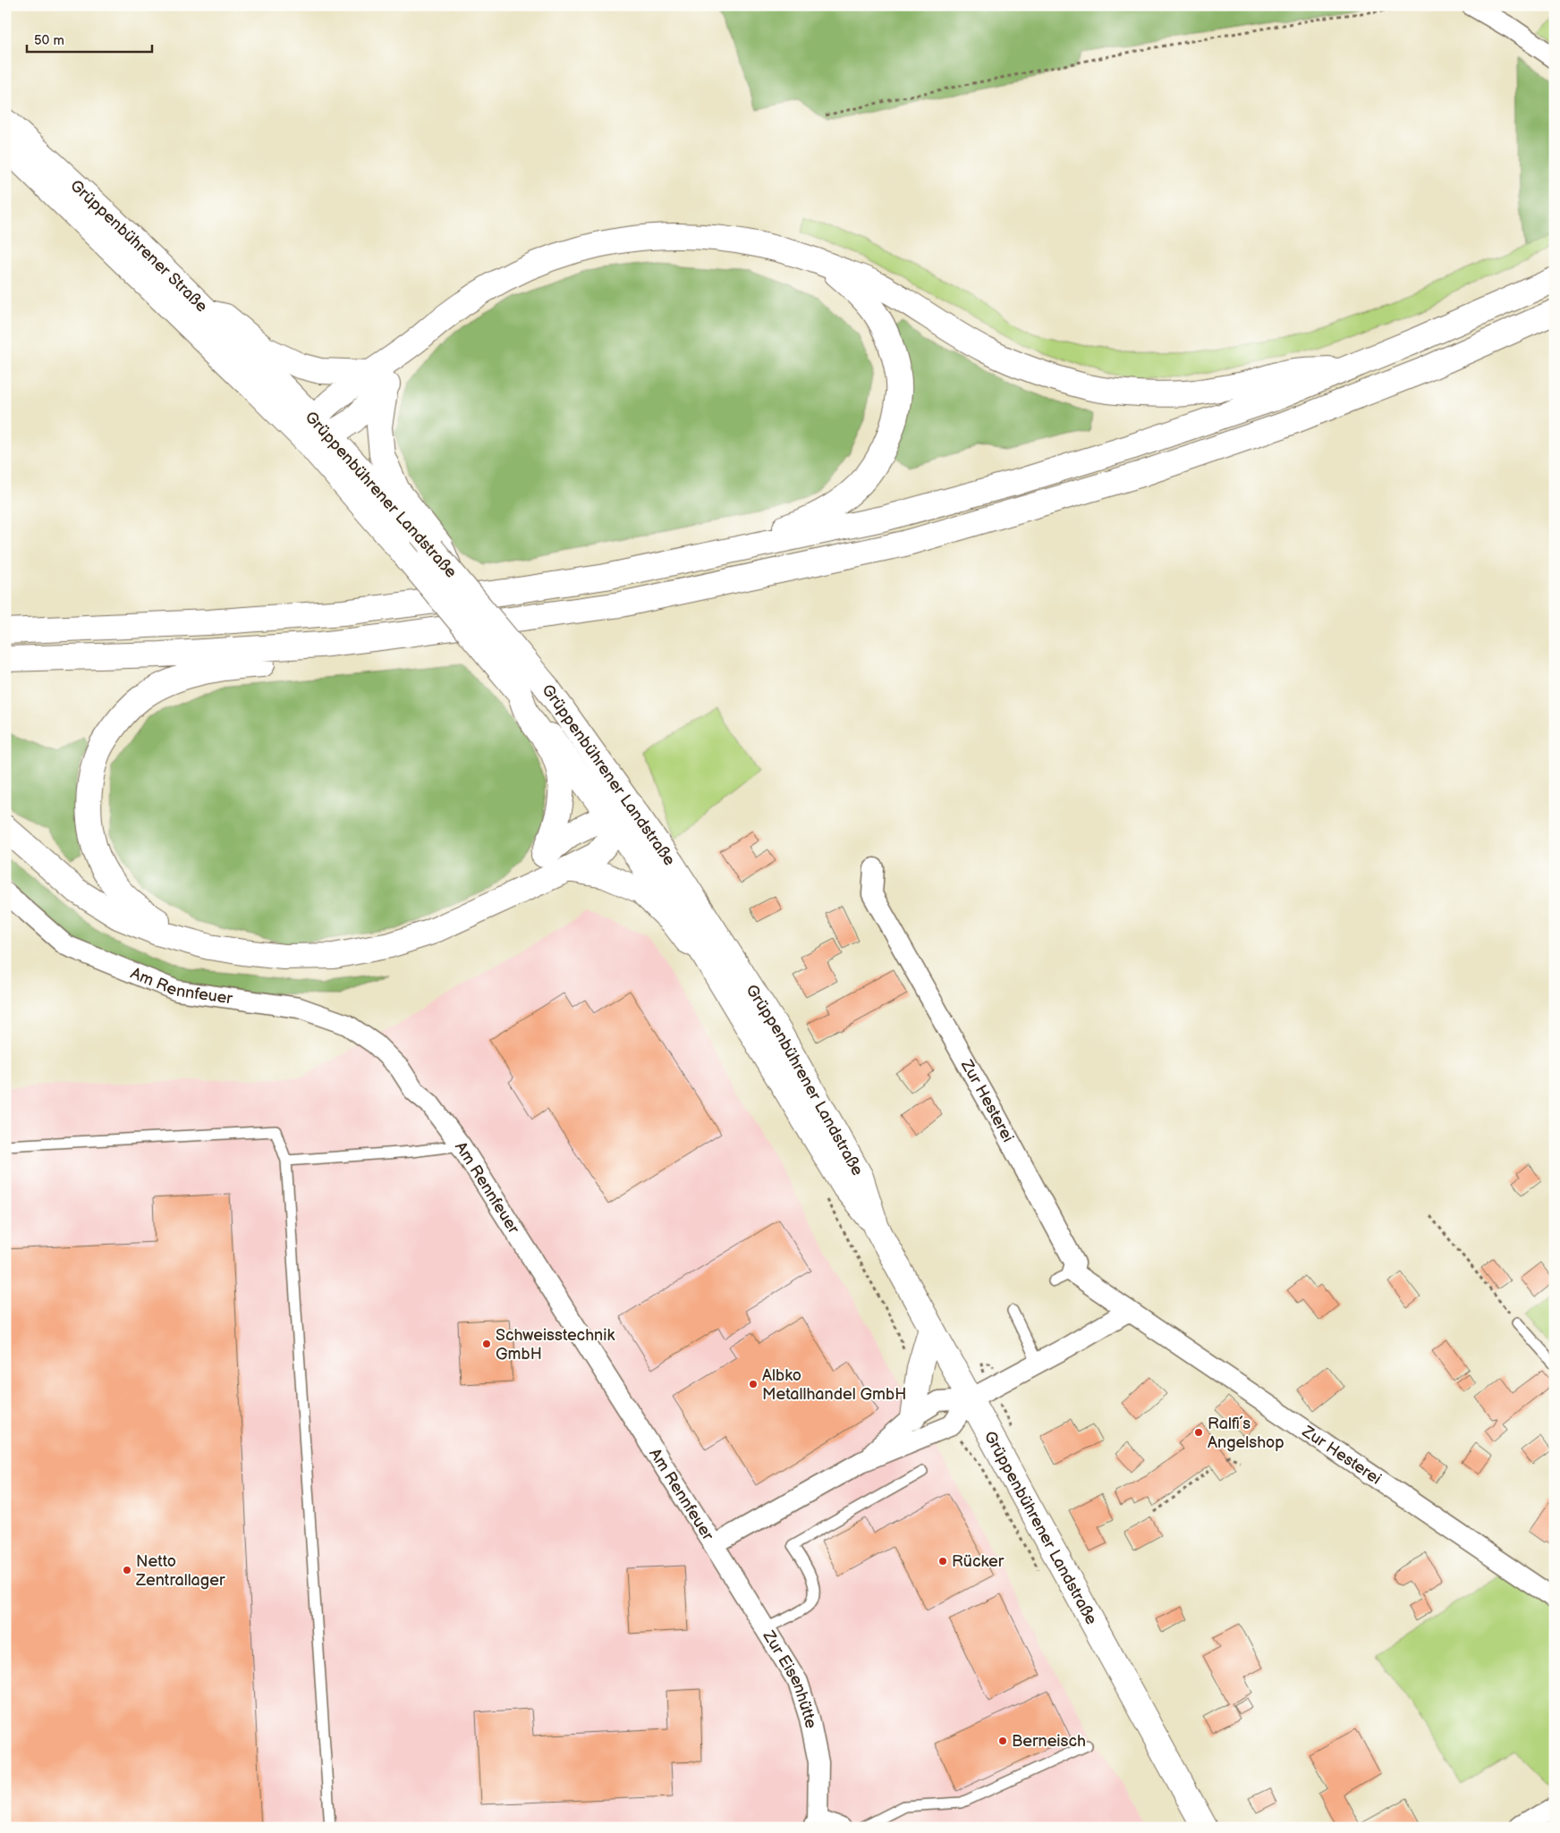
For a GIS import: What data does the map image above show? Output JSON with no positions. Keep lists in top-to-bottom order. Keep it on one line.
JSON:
{"streets":{"main road":["Grüppenbührener Straße","Grüppenbührener Landstraße"],"street":["Am Rennfeuer","Zur Hesterei","Zur Eisenhütte"]},"crossings":[["Grüppenbührener Straße","Grüppenbührener Landstraße"],["Grüppenbührener Landstraße","Am Rennfeuer"],["Am Rennfeuer","Zur Eisenhütte"]],"places":["Schweisstechnik GmbH","Albko Metallhandel GmbH","Ralfi´s Angelshop","Rücker","Netto Zentrallager","Berneisch"],"scale_bar":"50 m"}
